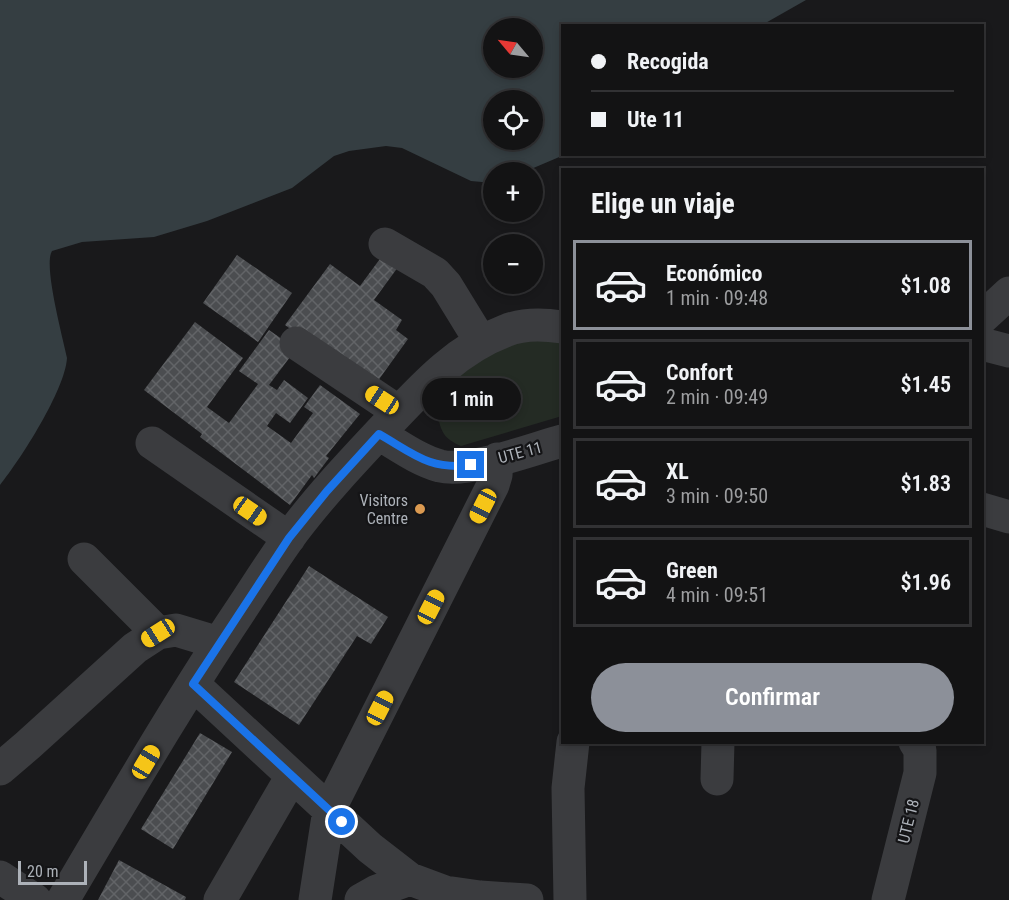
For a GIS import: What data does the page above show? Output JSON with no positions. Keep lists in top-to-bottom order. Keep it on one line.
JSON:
{"streets":{"street":["UTE 11","UTE 18"]},"places":["Visitors Centre"],"scale_bar":"20 m","north":"top left","page":{"map_buttons":["+","−"],"banner":["Recogida","Ute 11"],"heading":"Elige un viaje","list":[{"name":"Económico","note":"1 min · 09:48","value":"$1.08"},{"name":"Confort","note":"2 min · 09:49","value":"$1.45"},{"name":"XL","note":"3 min · 09:50","value":"$1.83"},{"name":"Green","note":"4 min · 09:51","value":"$1.96"}],"bubble":"1 min","buttons":"Confirmar","scale":"20 m"}}
